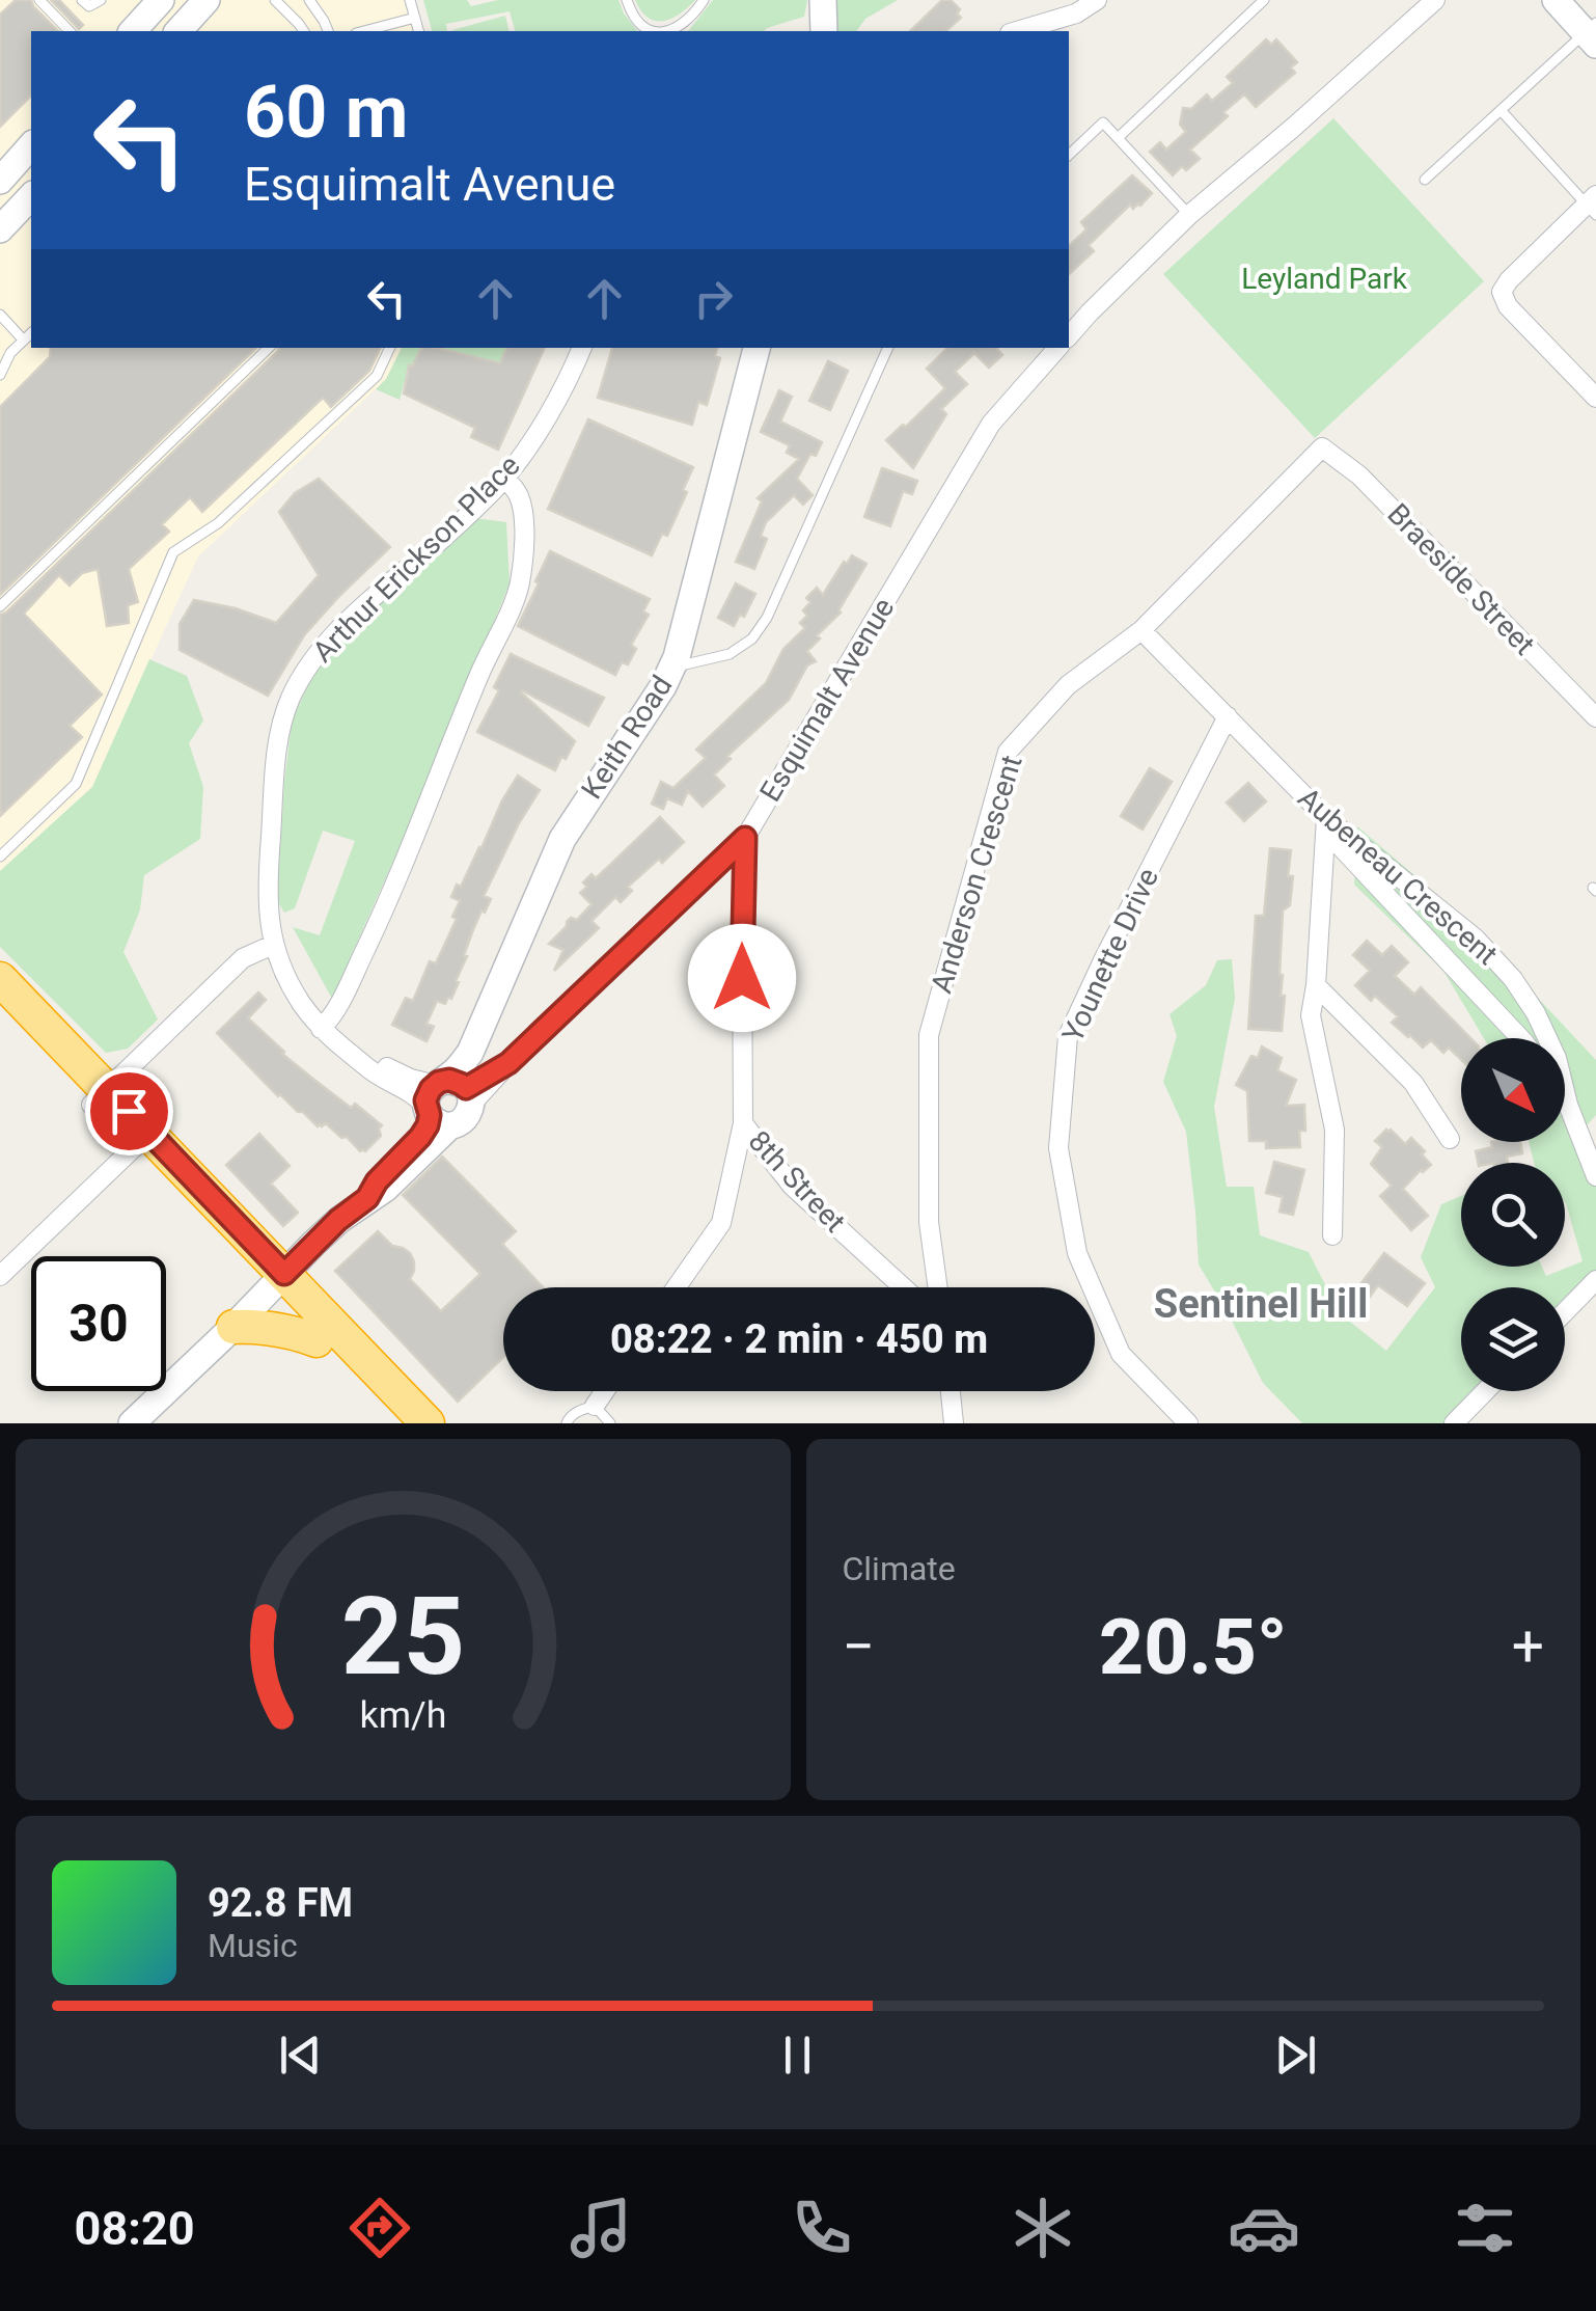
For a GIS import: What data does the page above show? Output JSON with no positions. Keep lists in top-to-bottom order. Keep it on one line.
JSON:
{"streets":{"street":["Arthur Erickson Place","Braeside Street","Esquimalt Avenue","Keith Road","Anderson Crescent","Aubeneau Crescent","Younette Drive","8th Street"]},"crossings":[["Arthur Erickson Place","Esquimalt Avenue"],["Arthur Erickson Place","Keith Road"],["Braeside Street","Anderson Crescent"],["Esquimalt Avenue","Keith Road"],["Esquimalt Avenue","8th Street"],["Anderson Crescent","Aubeneau Crescent"],["Aubeneau Crescent","Younette Drive"]],"districts":["Sentinel Hill"],"parks":["Leyland Park"],"north":"bottom right","page":{"turn":["60 m","Esquimalt Avenue"],"limit":"30","trip":"08:22 · 2 min · 450 m","tile":"Climate","heat":["−","20.5°","+"],"song":["92.8 FM","Music"],"tabs":"08:20","gauge":["25","km/h"]}}
